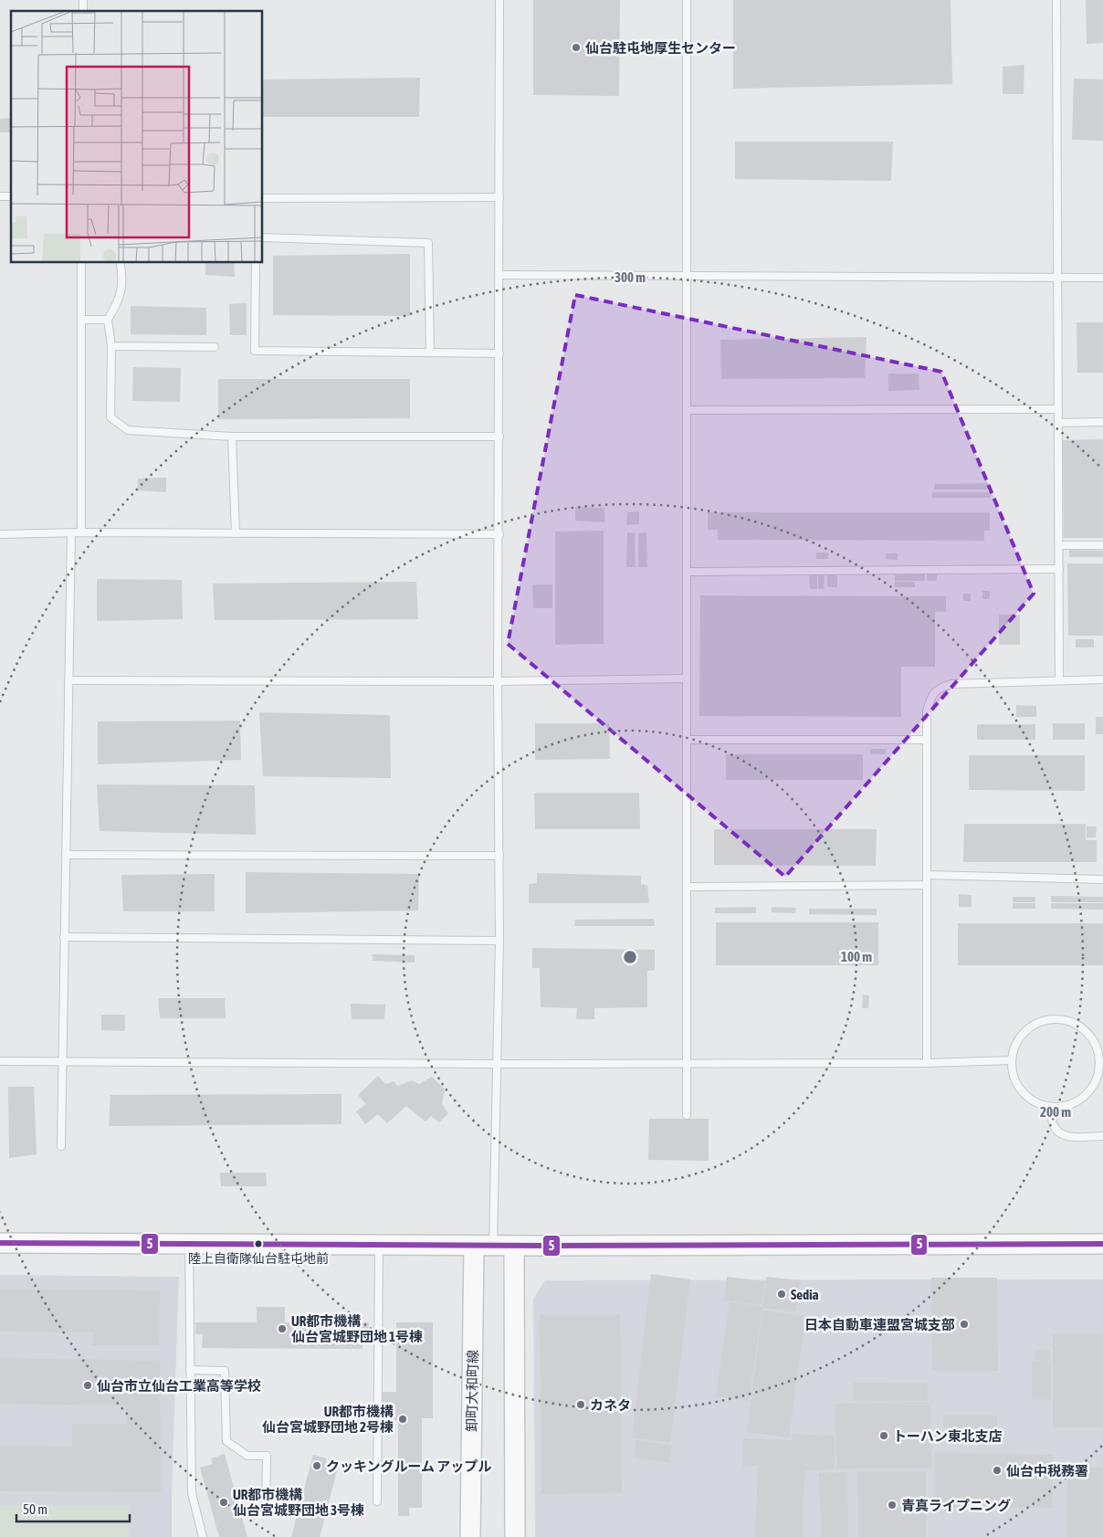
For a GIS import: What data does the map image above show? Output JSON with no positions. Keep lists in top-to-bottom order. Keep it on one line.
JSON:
{"streets":{"street":["卸町大和町線"]},"places":["仙台駐屯地厚生センター","陸上自衛隊仙台駐屯地前","Sedia","日本自動車連盟宮城支部","UR都市機構 仙台宮城野団地 1号棟","仙台市立仙台工業高等学校","カネタ","UR都市機構 仙台宮城野団地 2号棟","トーハン東北支店","クッキングルーム アップル","仙台中税務署","UR都市機構 仙台宮城野団地 3号棟","青真ライプニング"],"lines":["transit line 5"],"scale_bar":"50 m","rings":["300 m","100 m","200 m"]}
